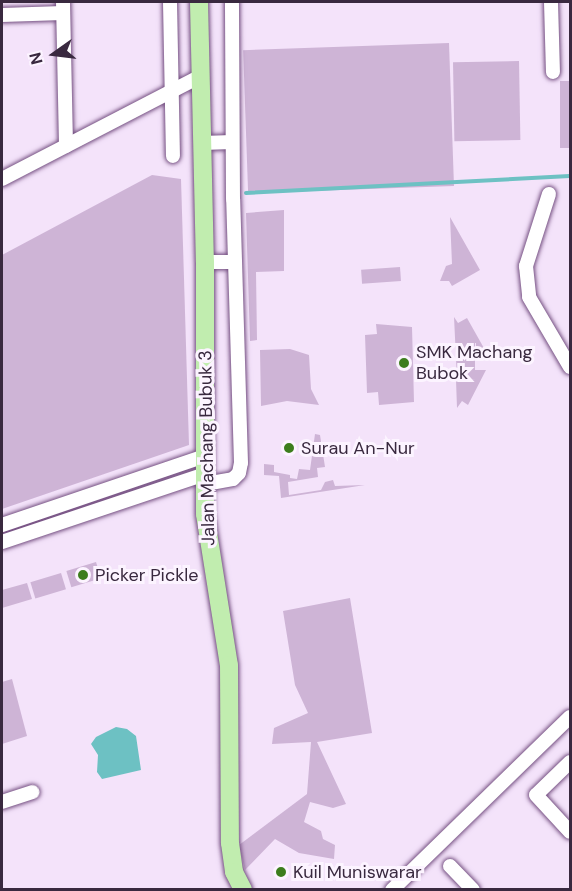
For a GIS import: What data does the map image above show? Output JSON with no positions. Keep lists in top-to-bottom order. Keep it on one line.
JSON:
{"streets":{"main road":["Jalan Machang Bubuk 3"]},"places":["SMK Machang Bubok","Surau An-Nur","Picker Pickle","Kuil Muniswarar"],"north":"left"}
